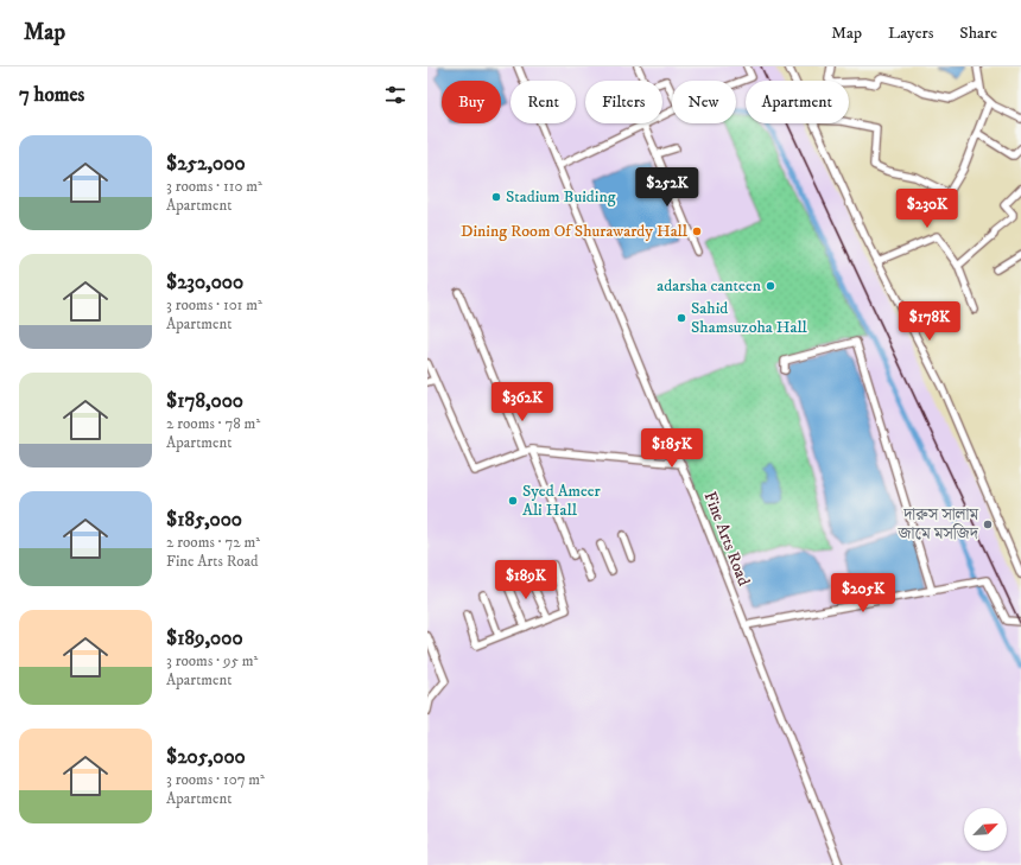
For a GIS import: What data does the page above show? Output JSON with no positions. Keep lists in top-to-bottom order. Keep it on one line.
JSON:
{"streets":{"street":["Fine Arts Road"]},"places":["Stadium Buiding","Dining Room Of Shurawardy Hall","adarsha canteen","Sahid Shamsuzoha Hall","Syed Ameer Ali Hall","দারুস সালাম জামে মসজিদ"],"north":"top right","page":{"header":"Map","nav":["Map","Layers","Share"],"heading":"7 homes","chip":["Buy","Rent","Filters","New","Apartment"],"list":[{"name":"$252,000","note":"3 rooms · 110 m² · Apartment"},{"name":"$230,000","note":"3 rooms · 101 m² · Apartment"},{"name":"$178,000","note":"2 rooms · 78 m² · Apartment"},{"name":"$185,000","note":"2 rooms · 72 m² · Fine Arts Road"},{"name":"$189,000","note":"3 rooms · 95 m² · Apartment"},{"name":"$205,000","note":"3 rooms · 107 m² · Apartment"}],"price":["$252K","$230K","$178K","$362K","$185K","$189K","$205K"]}}
